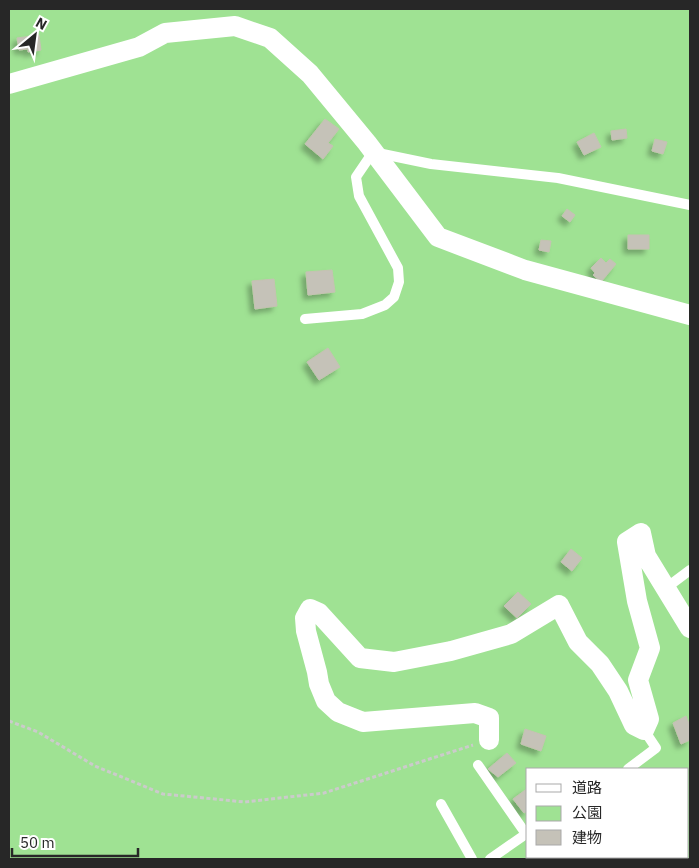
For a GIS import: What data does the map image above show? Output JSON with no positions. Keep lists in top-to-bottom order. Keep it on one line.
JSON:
{"legend":["道路","公園","建物"],"scale_bar":"50 m","north":"top right"}
